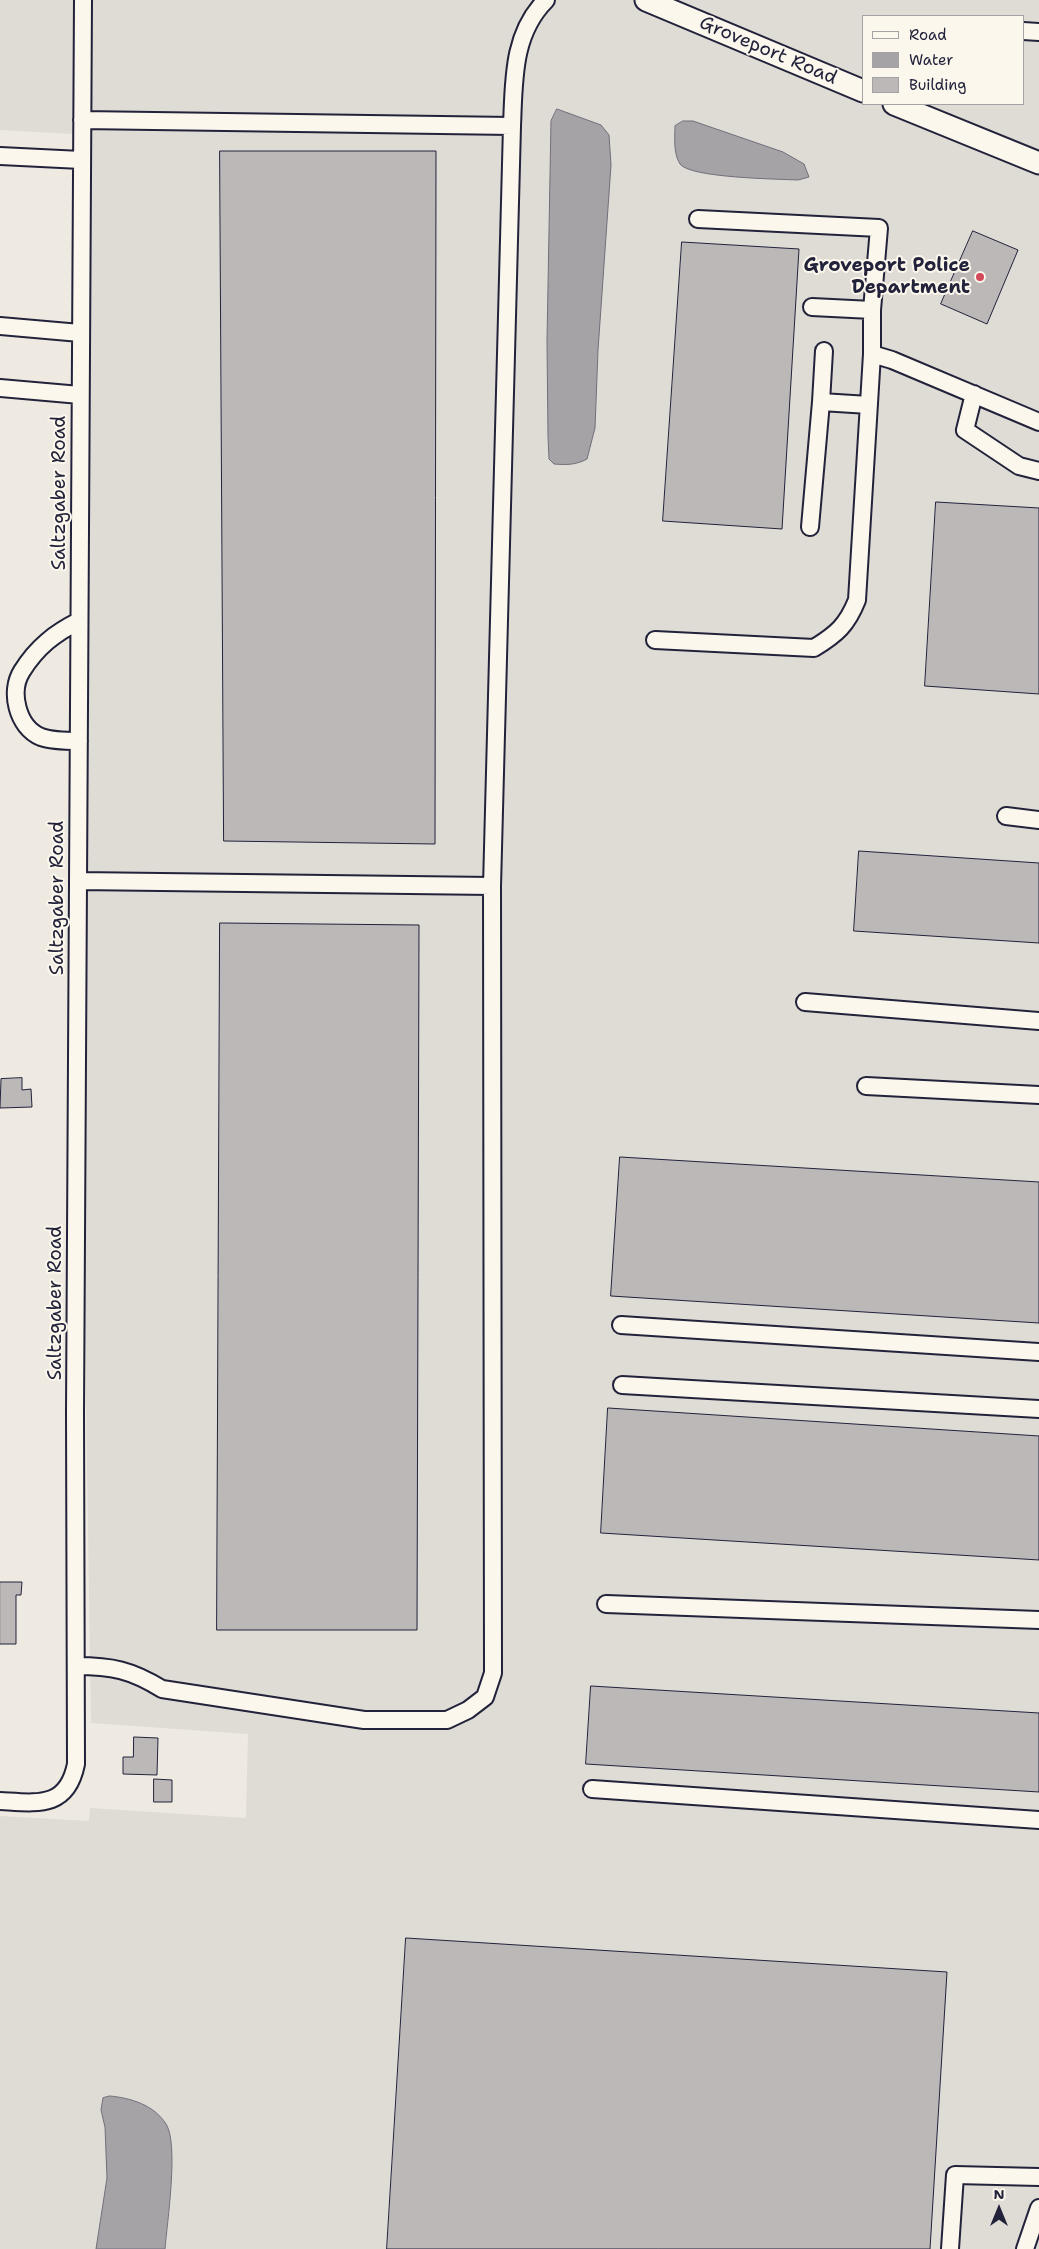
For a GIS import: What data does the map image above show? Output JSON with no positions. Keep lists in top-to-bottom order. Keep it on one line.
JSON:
{"streets":{"main road":["Groveport Road"],"street":["Saltzgaber Road"]},"places":["Groveport Police Department"],"legend":["Road","Water","Building"],"north":"top"}
